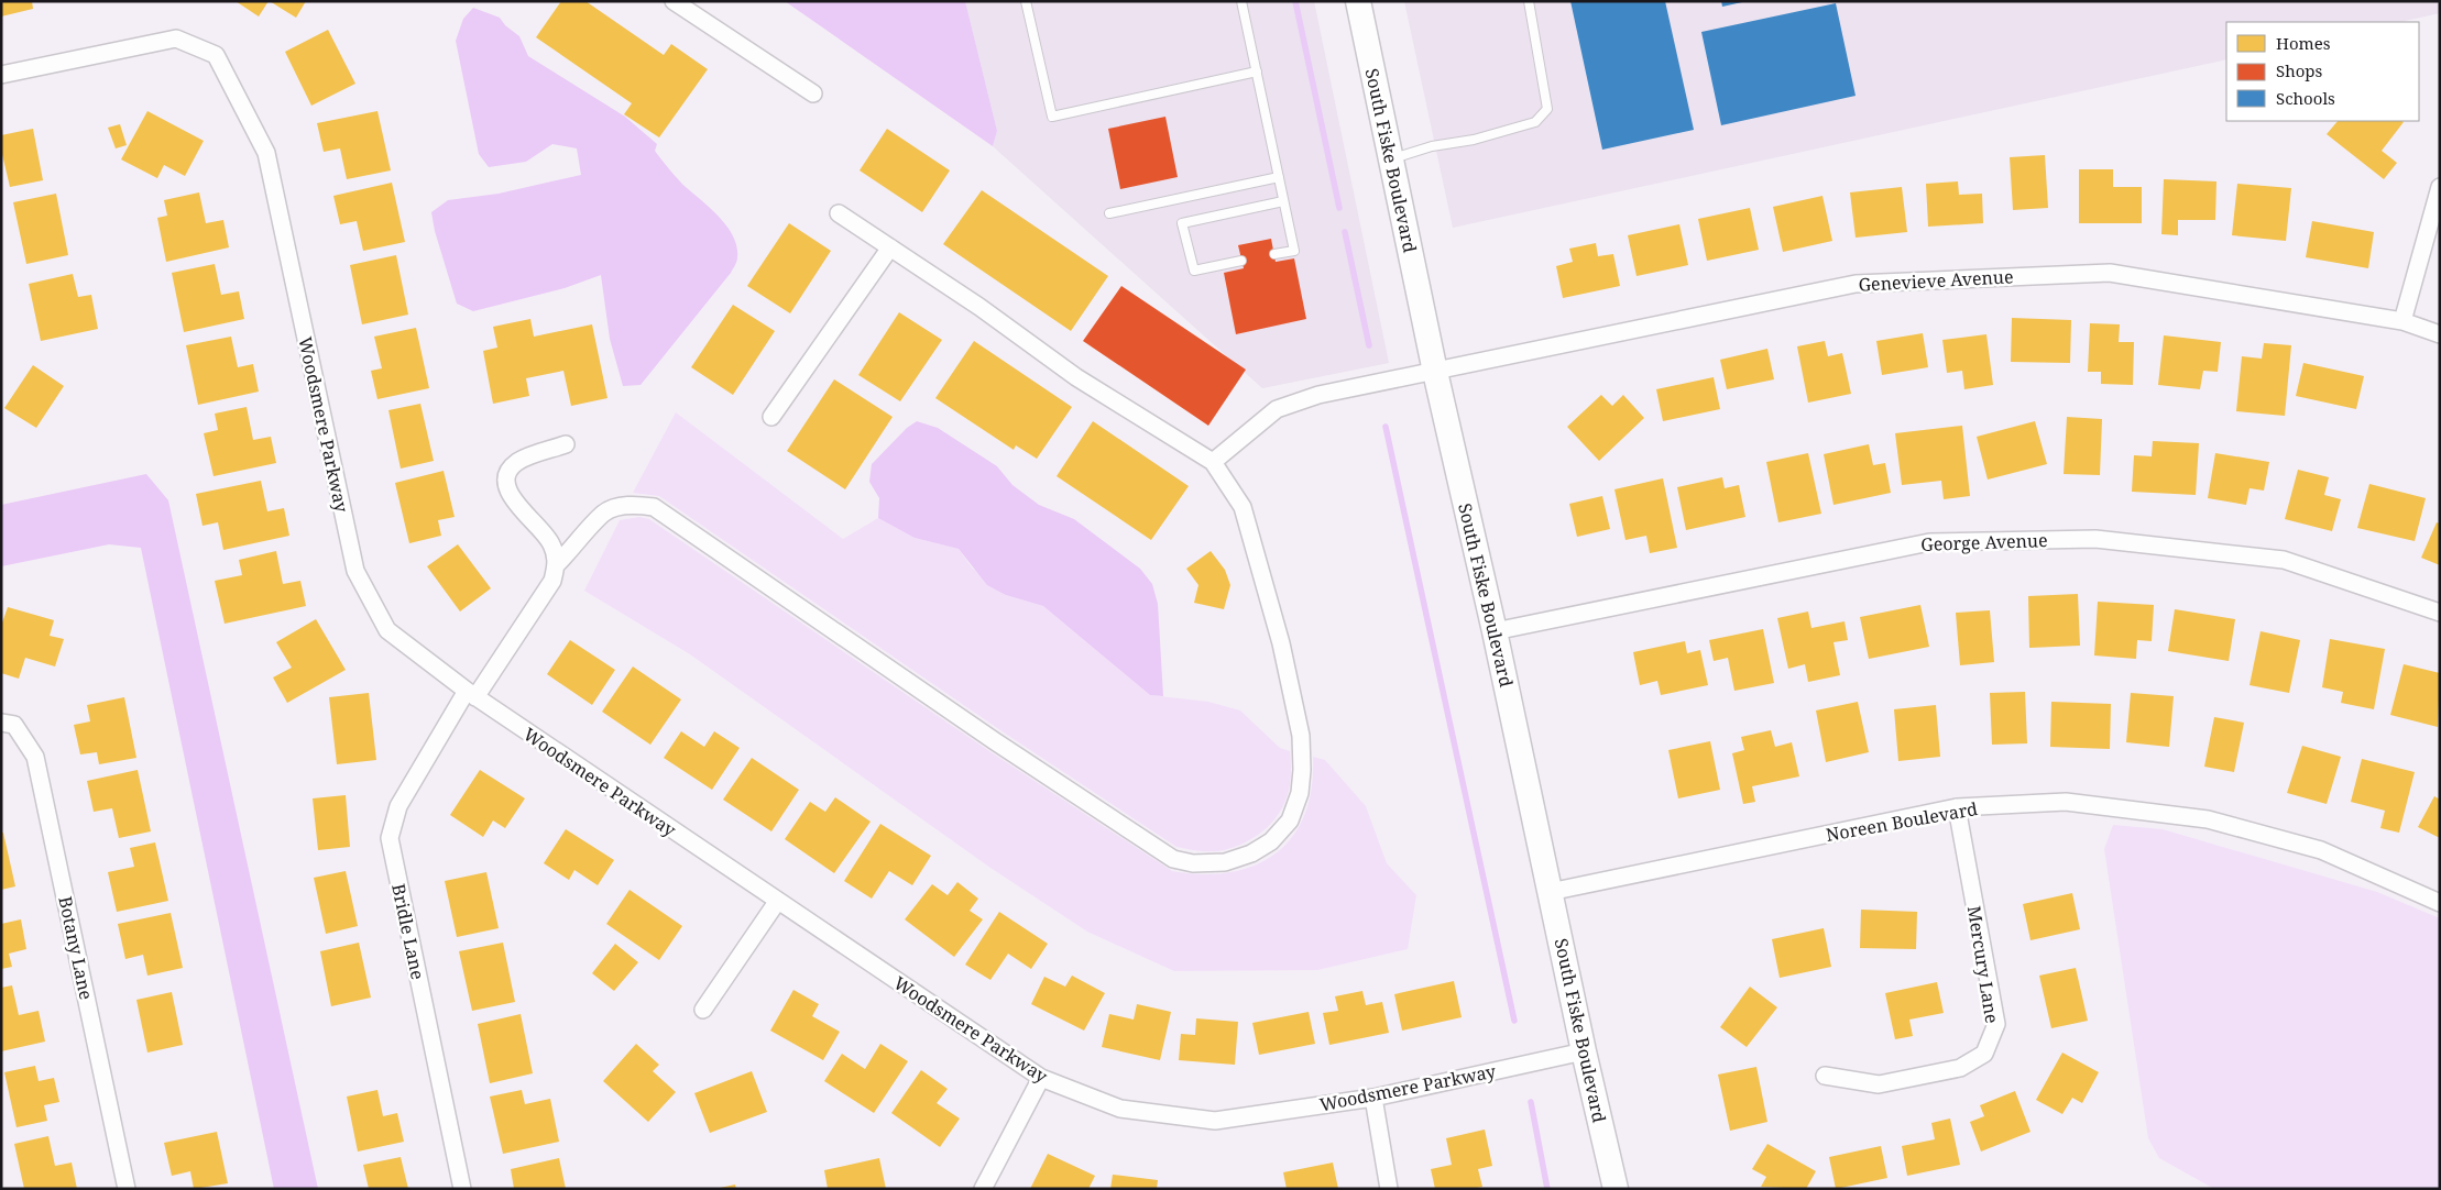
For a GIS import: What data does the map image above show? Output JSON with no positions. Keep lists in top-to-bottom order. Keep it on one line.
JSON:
{"streets":{"main road":["South Fiske Boulevard"],"street":["Genevieve Avenue","Woodsmere Parkway","George Avenue","Noreen Boulevard","Bridle Lane","Botany Lane","Mercury Lane"]},"crossings":[["South Fiske Boulevard","Genevieve Avenue"],["South Fiske Boulevard","Woodsmere Parkway"],["South Fiske Boulevard","George Avenue"],["South Fiske Boulevard","Noreen Boulevard"],["Woodsmere Parkway","Bridle Lane"],["Noreen Boulevard","Mercury Lane"]],"legend":["Homes","Shops","Schools"]}
